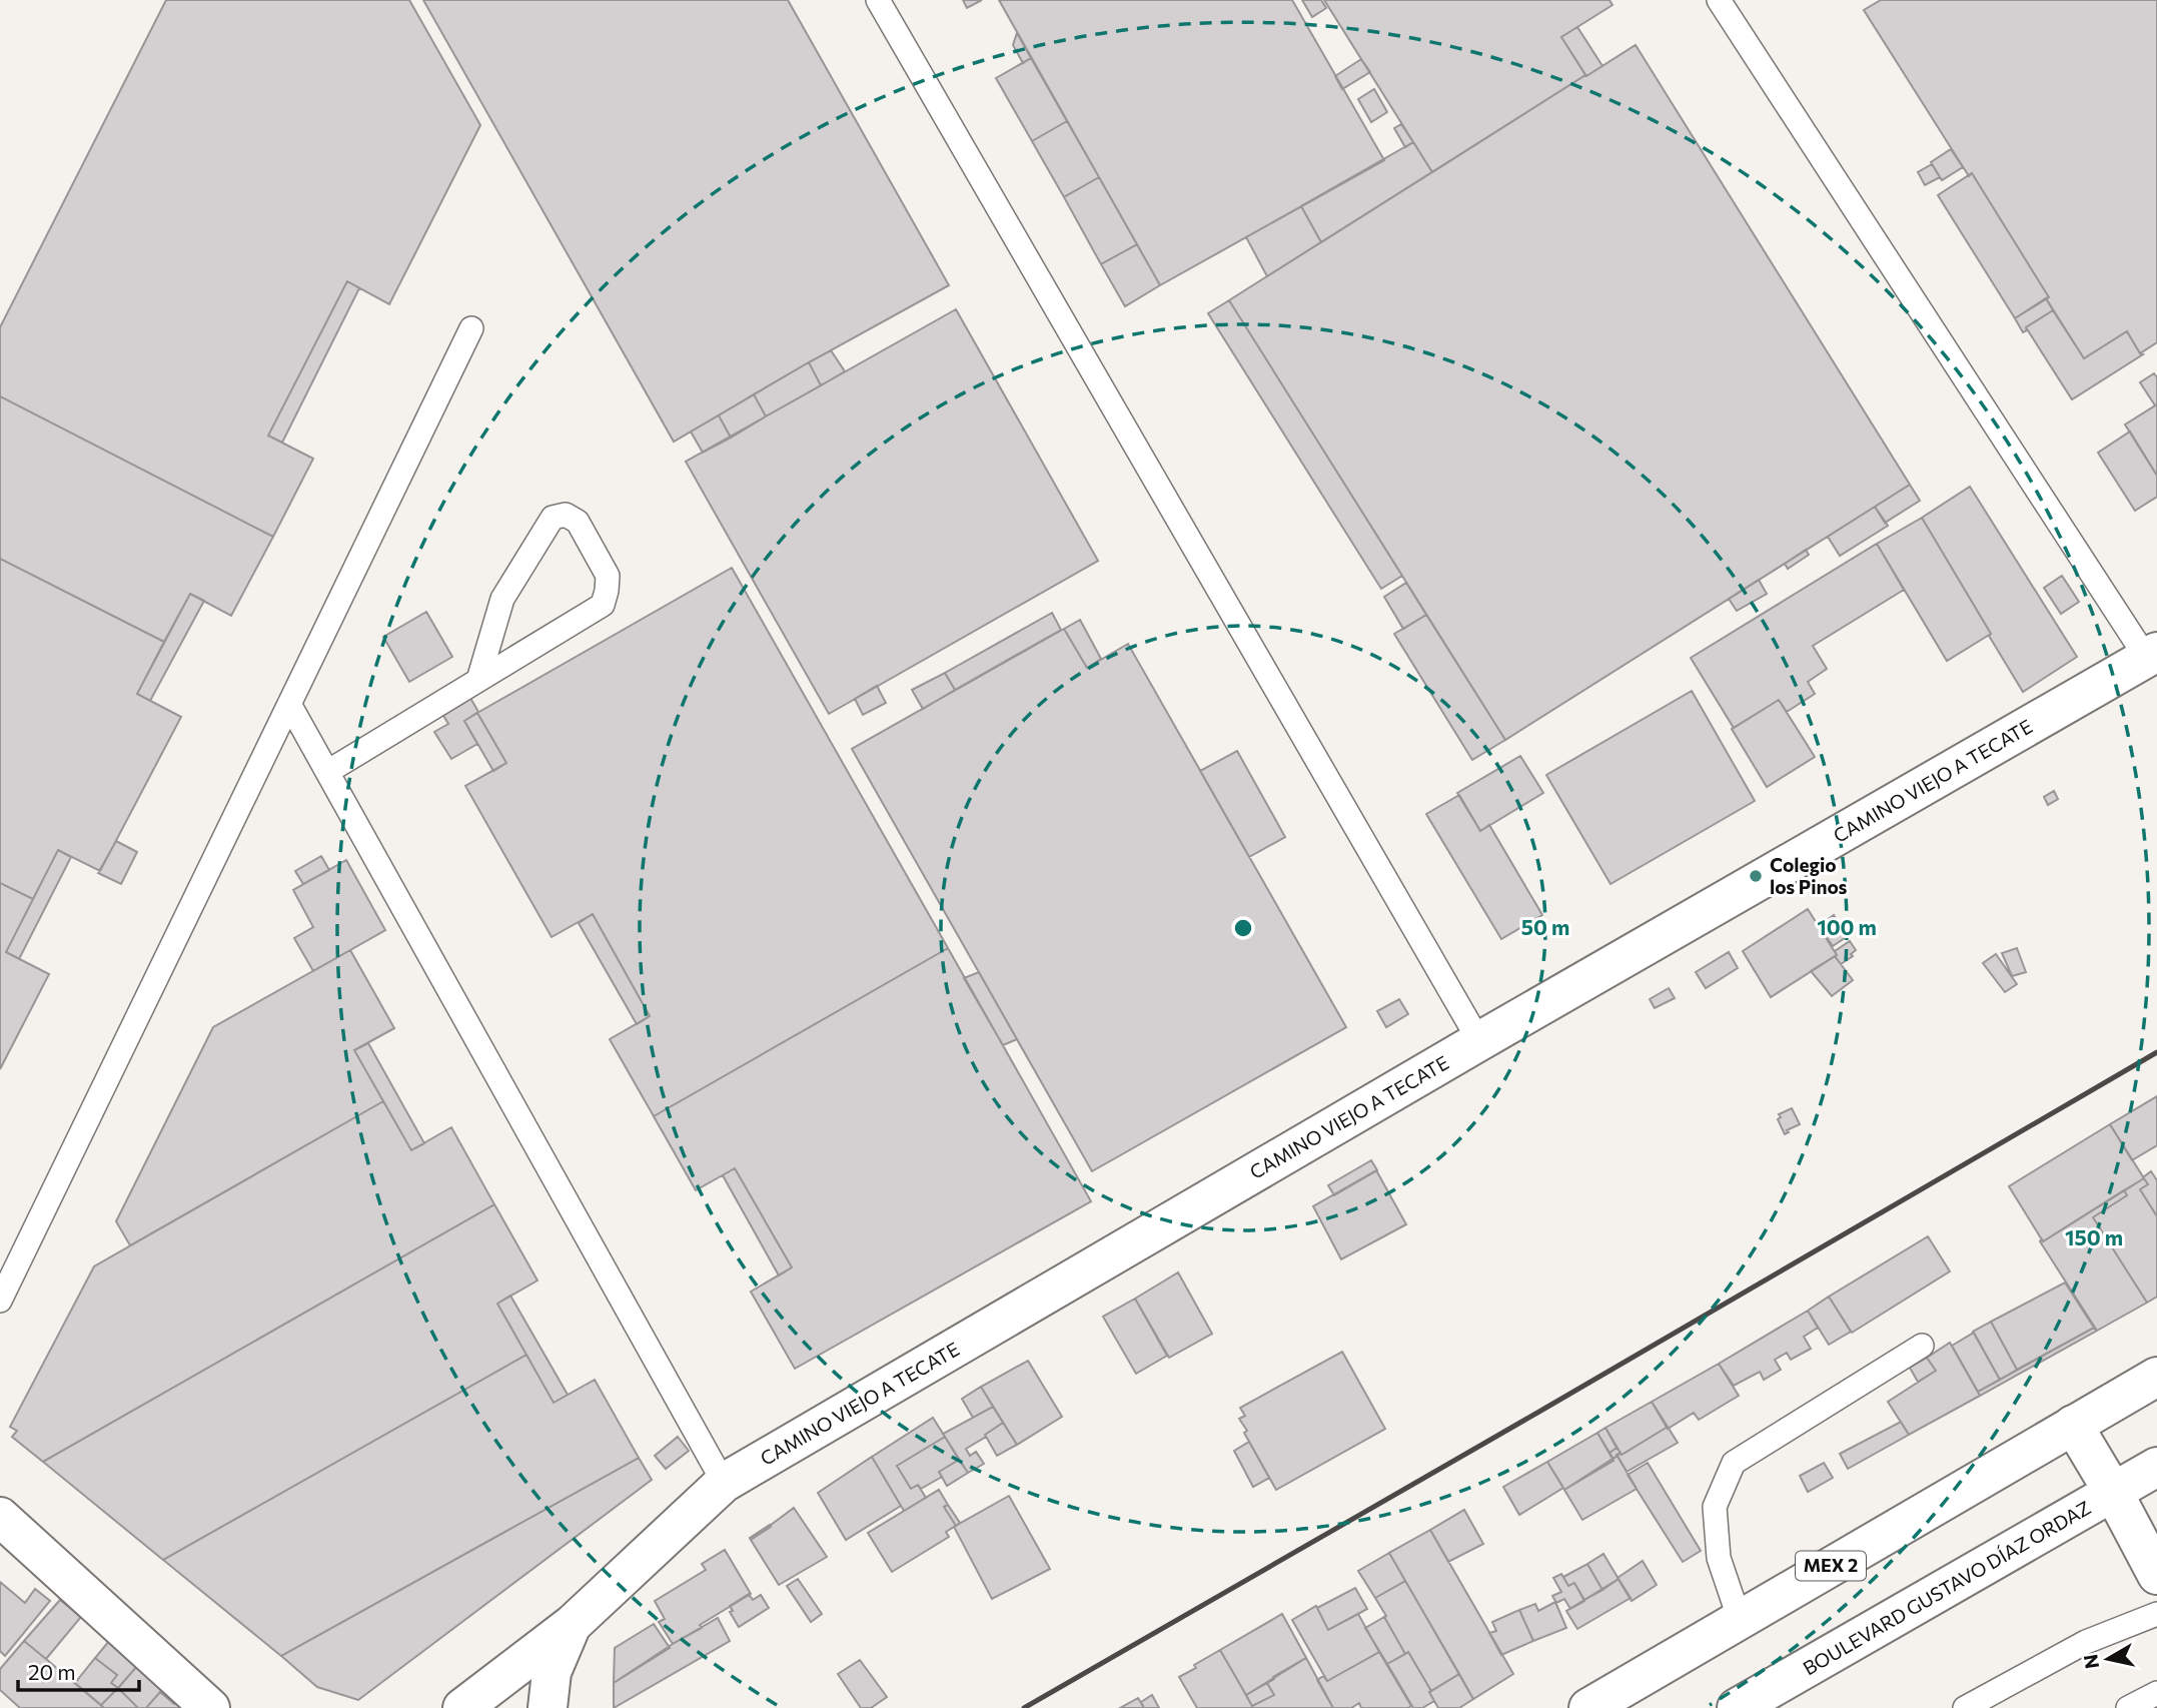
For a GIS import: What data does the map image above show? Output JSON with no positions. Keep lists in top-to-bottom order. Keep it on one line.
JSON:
{"streets":{"street":["CAMINO VIEJO A TECATE","MEX 2","BOULEVARD GUSTAVO DÍAZ ORDAZ"]},"places":["Colegio los Pinos"],"scale_bar":"20 m","north":"left","rings":["50 m","100 m","150 m"]}
